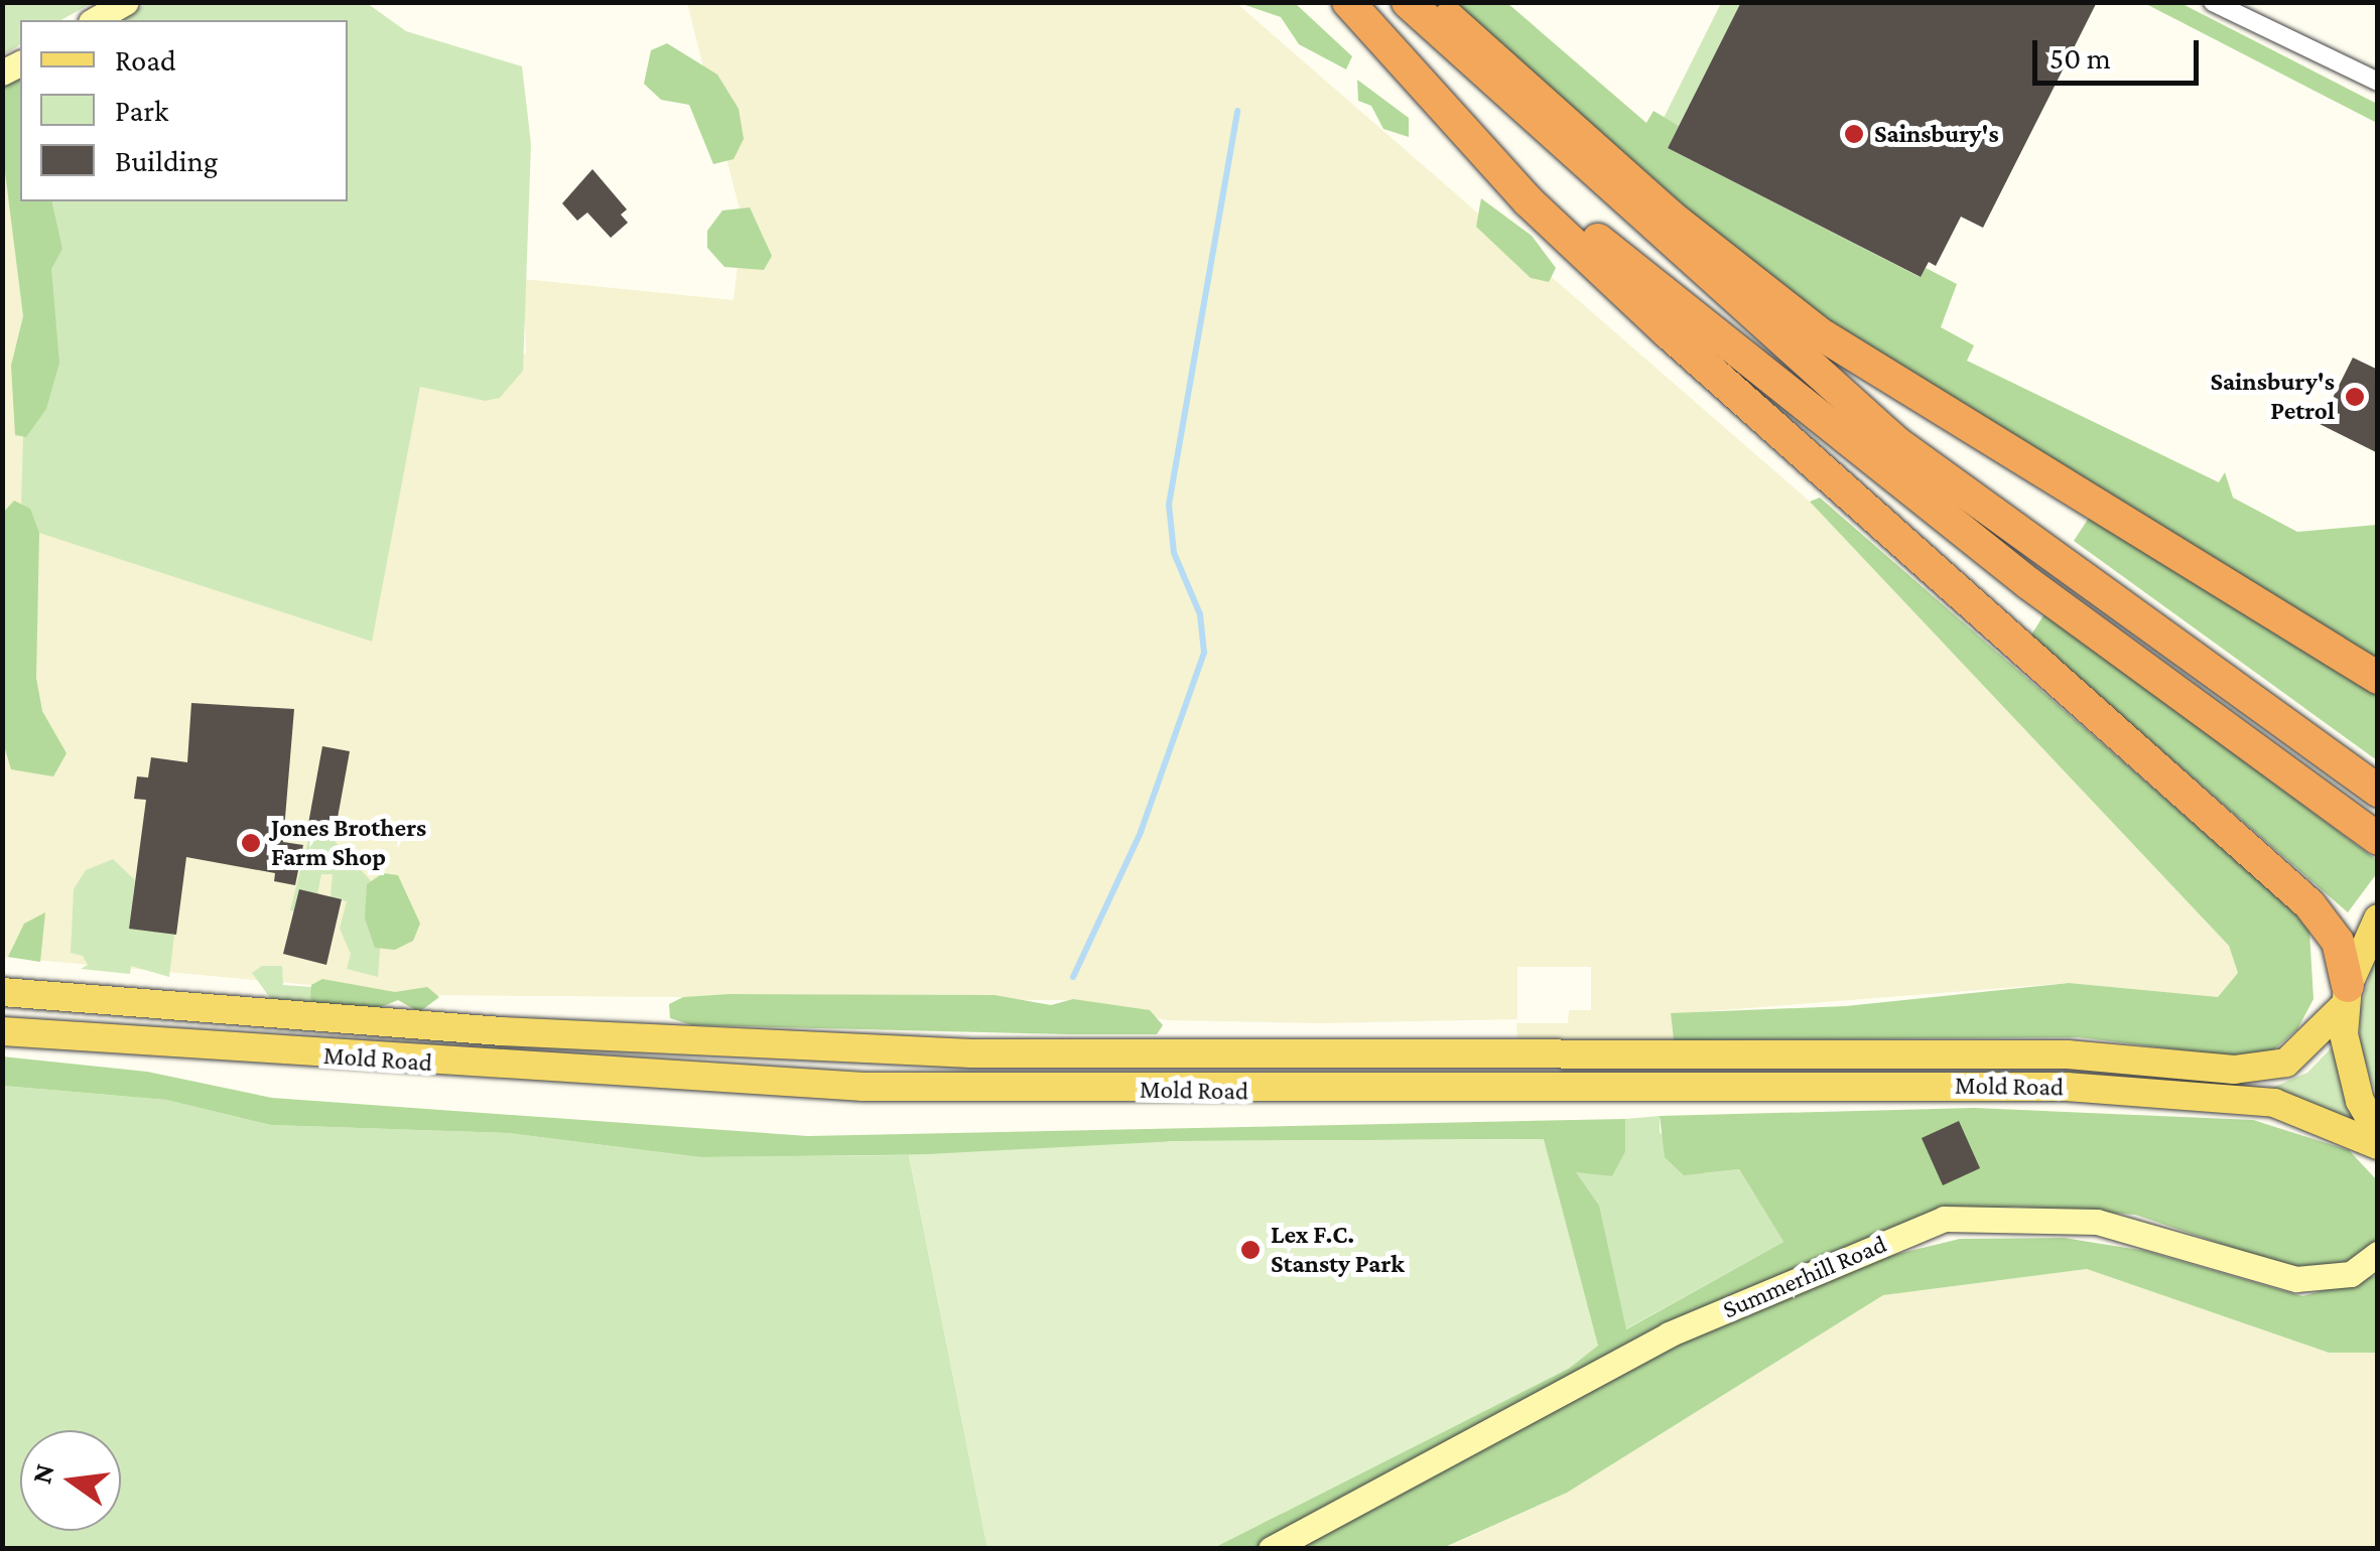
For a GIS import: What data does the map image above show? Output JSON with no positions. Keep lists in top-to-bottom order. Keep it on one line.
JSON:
{"streets":{"main road":["Mold Road"],"street":["Summerhill Road"]},"places":["Sainsbury's","Sainsbury's Petrol","Jones Brothers Farm Shop","Lex F.C. Stansty Park"],"legend":["Road","Park","Building"],"scale_bar":"50 m","north":"left"}
